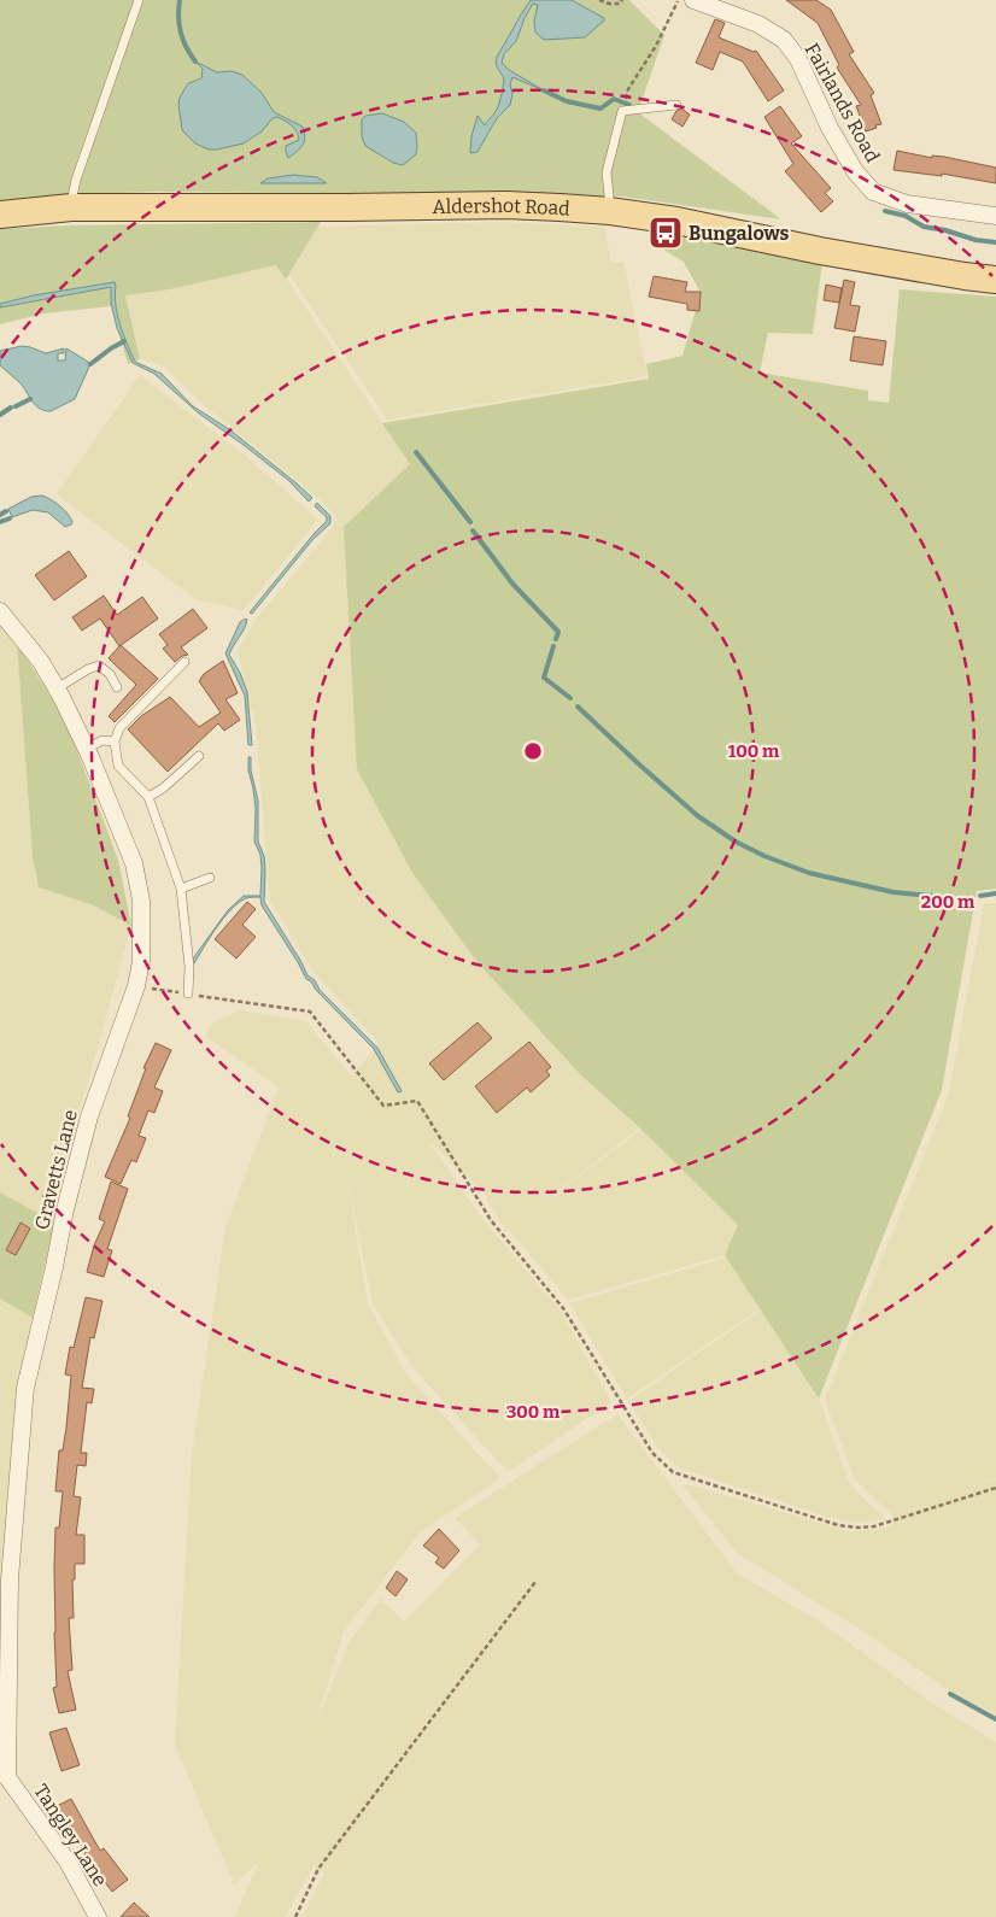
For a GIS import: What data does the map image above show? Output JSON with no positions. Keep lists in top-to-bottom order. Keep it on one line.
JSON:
{"streets":{"main road":["Aldershot Road"],"street":["Fairlands Road","Gravetts Lane","Tangley Lane"]},"crossings":[["Gravetts Lane","Tangley Lane"]],"places":{"bus stop":["Bungalows"]},"rings":["100 m","200 m","300 m"]}
